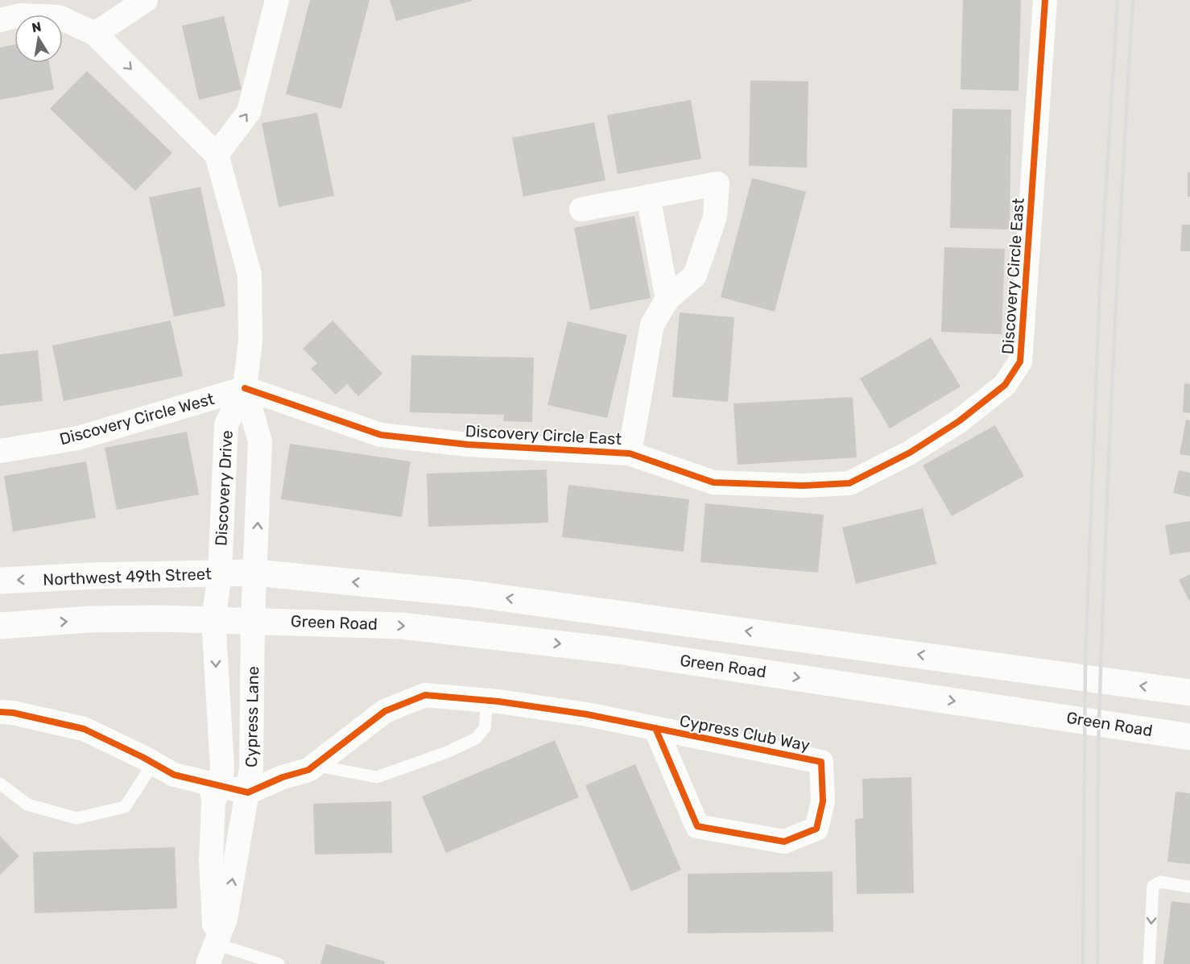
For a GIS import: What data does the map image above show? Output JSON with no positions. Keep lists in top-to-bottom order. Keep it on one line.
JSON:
{"streets":{"main road":["Northwest 49th Street","Green Road"],"street":["Discovery Circle East","Discovery Circle West","Discovery Drive","Cypress Lane","Cypress Club Way"]},"crossings":[["Discovery Circle East","Discovery Circle West"],["Discovery Circle East","Discovery Drive"],["Discovery Circle West","Discovery Drive"],["Discovery Drive","Northwest 49th Street"],["Discovery Drive","Cypress Lane"],["Northwest 49th Street","Cypress Lane"],["Green Road","Cypress Lane"],["Cypress Lane","Cypress Club Way"]],"north":"top"}
